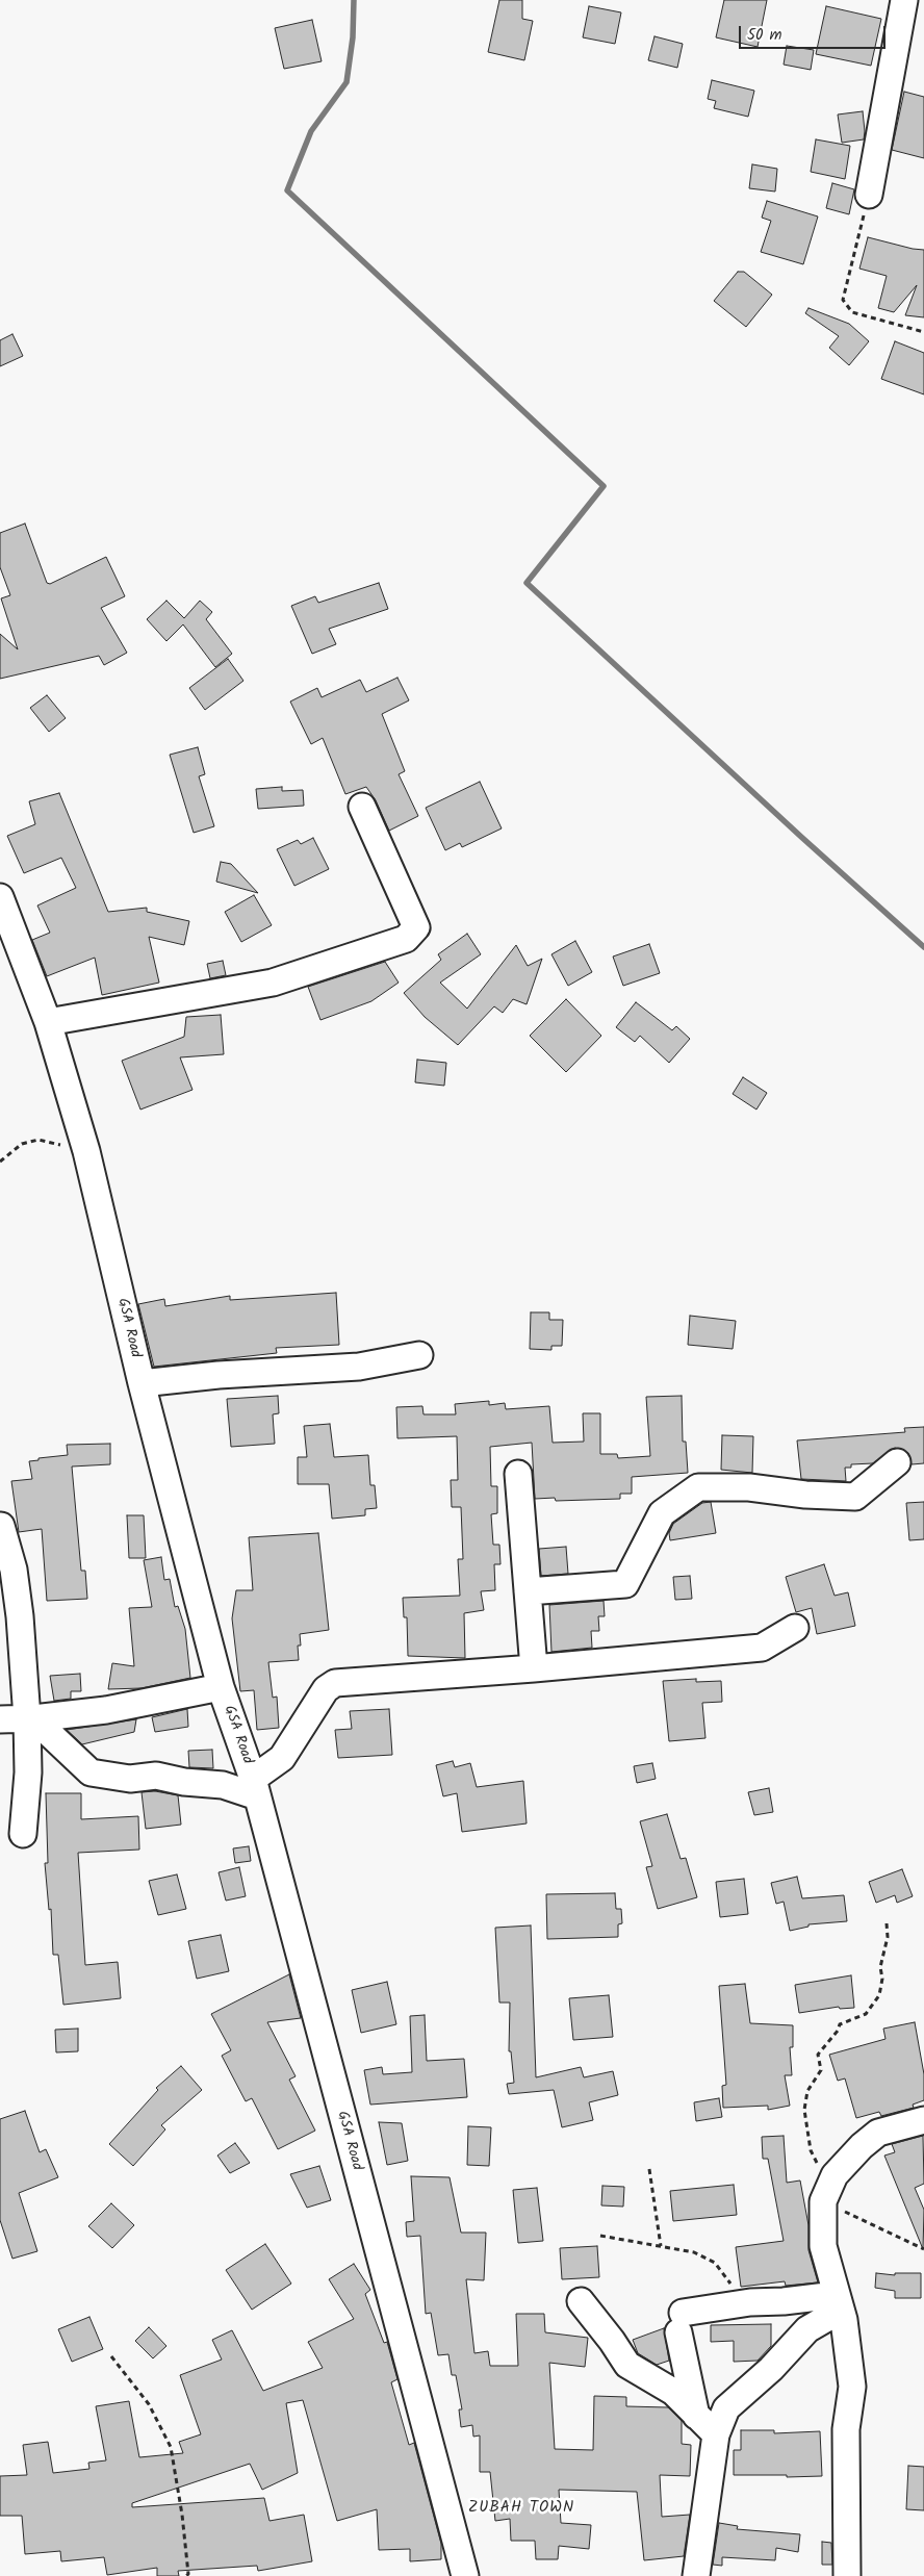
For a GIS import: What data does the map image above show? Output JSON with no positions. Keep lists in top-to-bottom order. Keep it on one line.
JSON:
{"streets":{"street":["GSA Road"]},"districts":["ZUBAH TOWN"],"scale_bar":"50 m"}
